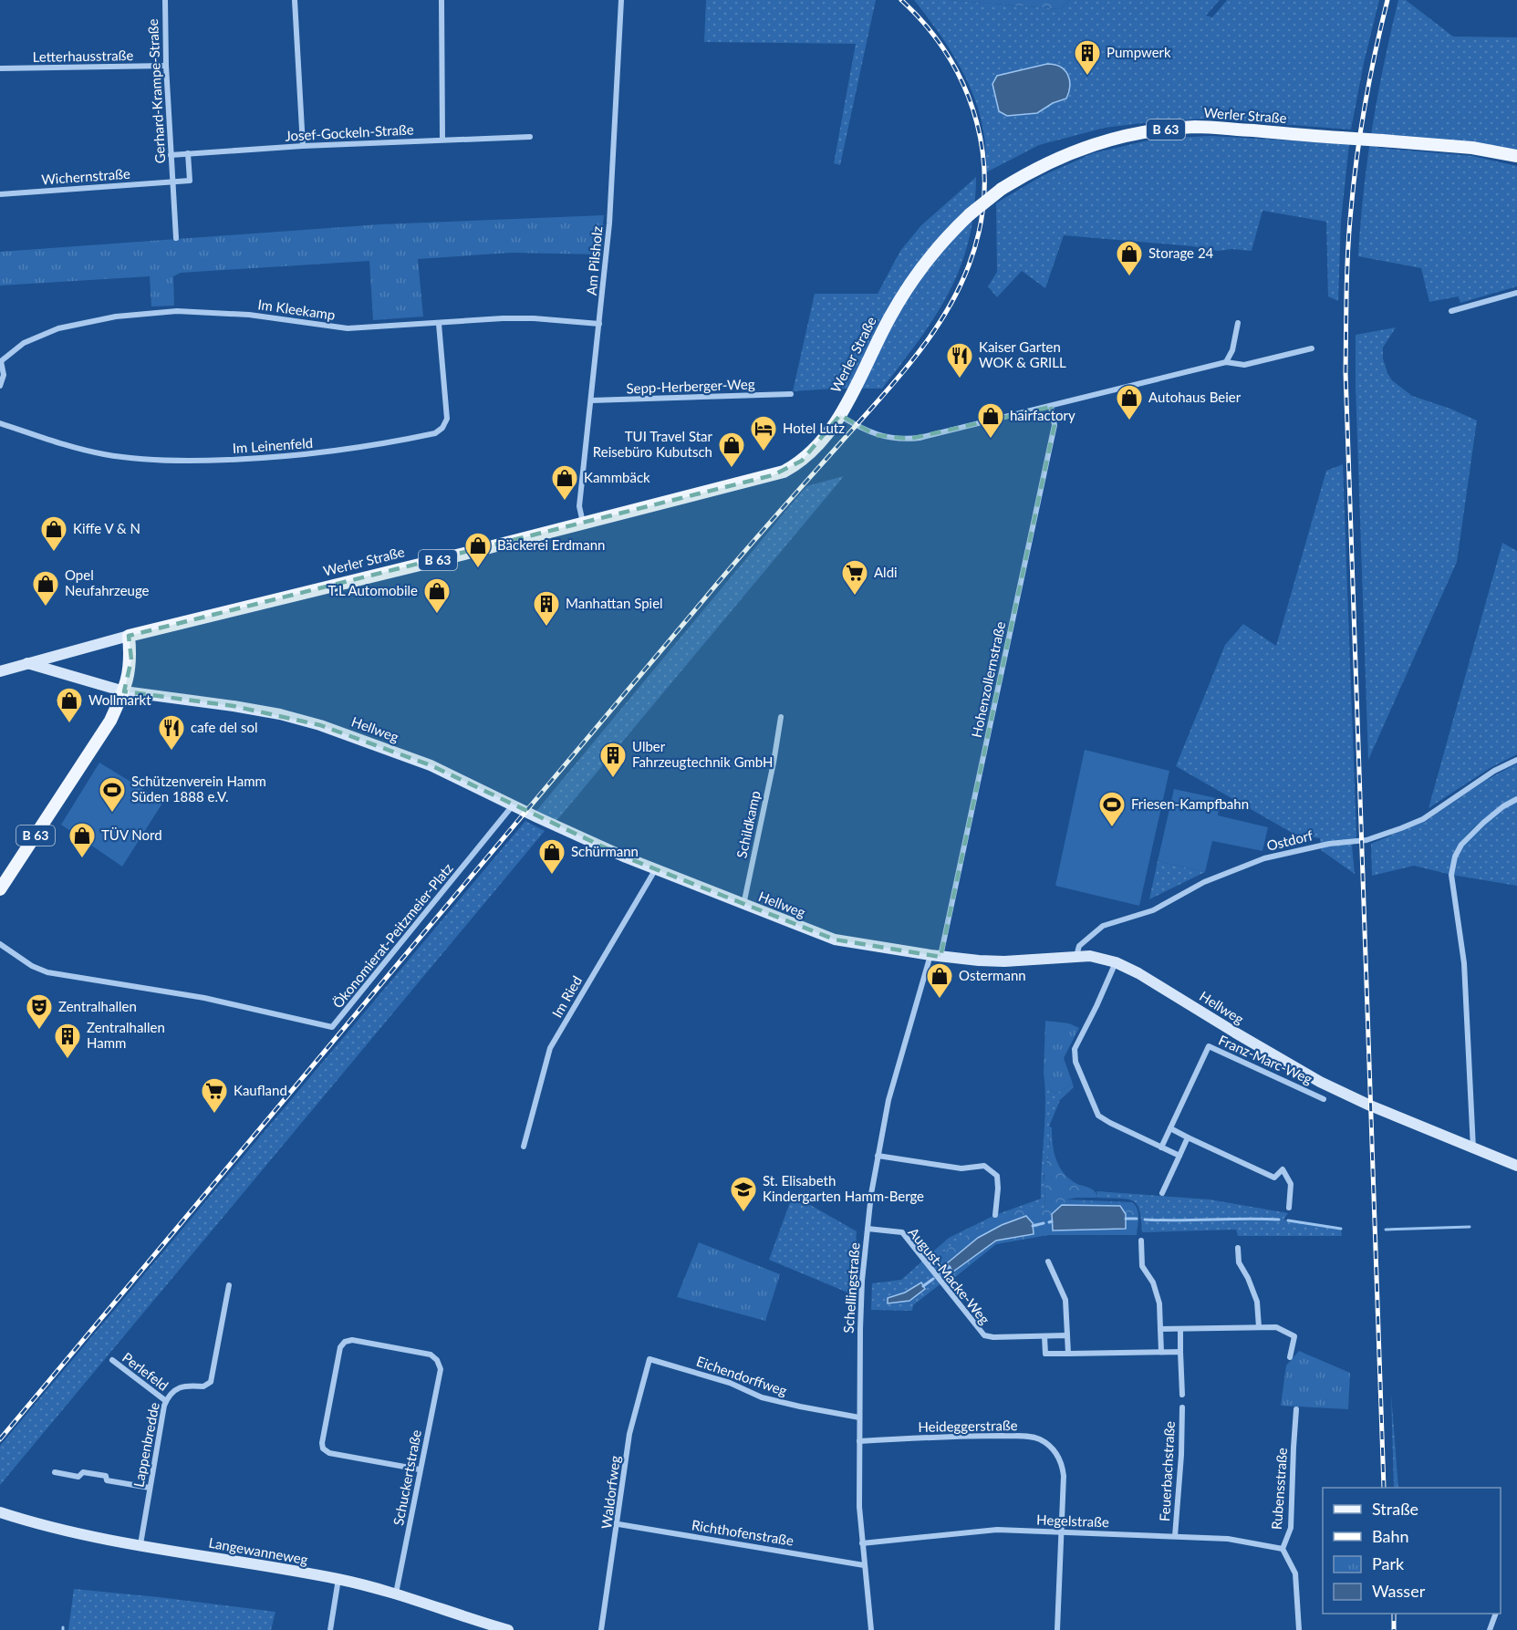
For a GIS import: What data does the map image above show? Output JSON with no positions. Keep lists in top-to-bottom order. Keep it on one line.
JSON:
{"streets":{"main road":["Werler Straße","B 63"],"street":["Letterhausstraße","Gerhard-Krampe-Straße","Josef-Gockeln-Straße","Wichernstraße","Am Pilsholz","Im Kleekamp","Sepp-Herberger-Weg","Im Leinenfeld","Hohenzollernstraße","Hellweg","Schildkamp","Ostdorf","Ökonomierat-Peitzmeier-Platz","Im Ried","Franz-Marc-Weg","August-Macke-Weg","Schellingstraße","Perlefeld","Eichendorffweg","Heideggerstraße","Lappenbredde","Feuerbachstraße","Schuckertstraße","Rubensstraße","Waldorfweg","Hegelstraße","Richthofenstraße","Langewanneweg"]},"crossings":[["Letterhausstraße","Gerhard-Krampe-Straße"],["Gerhard-Krampe-Straße","Josef-Gockeln-Straße"],["Gerhard-Krampe-Straße","Wichernstraße"],["Werler Straße","B 63"],["Werler Straße","Am Pilsholz"],["Werler Straße","Hohenzollernstraße"],["Werler Straße","Hellweg"],["B 63","Hellweg"],["Am Pilsholz","Im Kleekamp"],["Am Pilsholz","Sepp-Herberger-Weg"],["Im Kleekamp","Im Leinenfeld"],["Hohenzollernstraße","Hellweg"],["Hohenzollernstraße","Schellingstraße"],["Hellweg","Schildkamp"],["Hellweg","Ostdorf"],["Hellweg","Ökonomierat-Peitzmeier-Platz"],["Hellweg","Im Ried"],["Hellweg","Schellingstraße"],["August-Macke-Weg","Schellingstraße"],["Schellingstraße","Eichendorffweg"],["Schellingstraße","Heideggerstraße"],["Schellingstraße","Hegelstraße"],["Schellingstraße","Richthofenstraße"],["Perlefeld","Lappenbredde"],["Eichendorffweg","Waldorfweg"],["Heideggerstraße","Hegelstraße"],["Lappenbredde","Langewanneweg"],["Feuerbachstraße","Hegelstraße"],["Schuckertstraße","Langewanneweg"],["Rubensstraße","Hegelstraße"],["Waldorfweg","Richthofenstraße"]],"places":{"building":["Pumpwerk","Manhattan Spiel","Ulber Fahrzeugtechnik GmbH","Zentralhallen Hamm"],"shop":["Storage 24","Autohaus Beier","hairfactory","TUI Travel Star Reisebüro Kubutsch","Kammbäck","Kiffe V & N","Bäckerei Erdmann","Opel Neufahrzeuge","T.L Automobile","Wollmarkt","TÜV Nord","Schürmann","Ostermann"],"restaurant":["Kaiser Garten WOK & GRILL","cafe del sol"],"hotel":["Hotel Lutz"],"supermarket":["Aldi","Kaufland"],"sports":["Schützenverein Hamm Süden 1888 e.V.","Friesen-Kampfbahn"],"theatre":["Zentralhallen"],"school or university":["St. Elisabeth Kindergarten Hamm-Berge"]},"legend":["Straße","Bahn","Park","Wasser"]}
